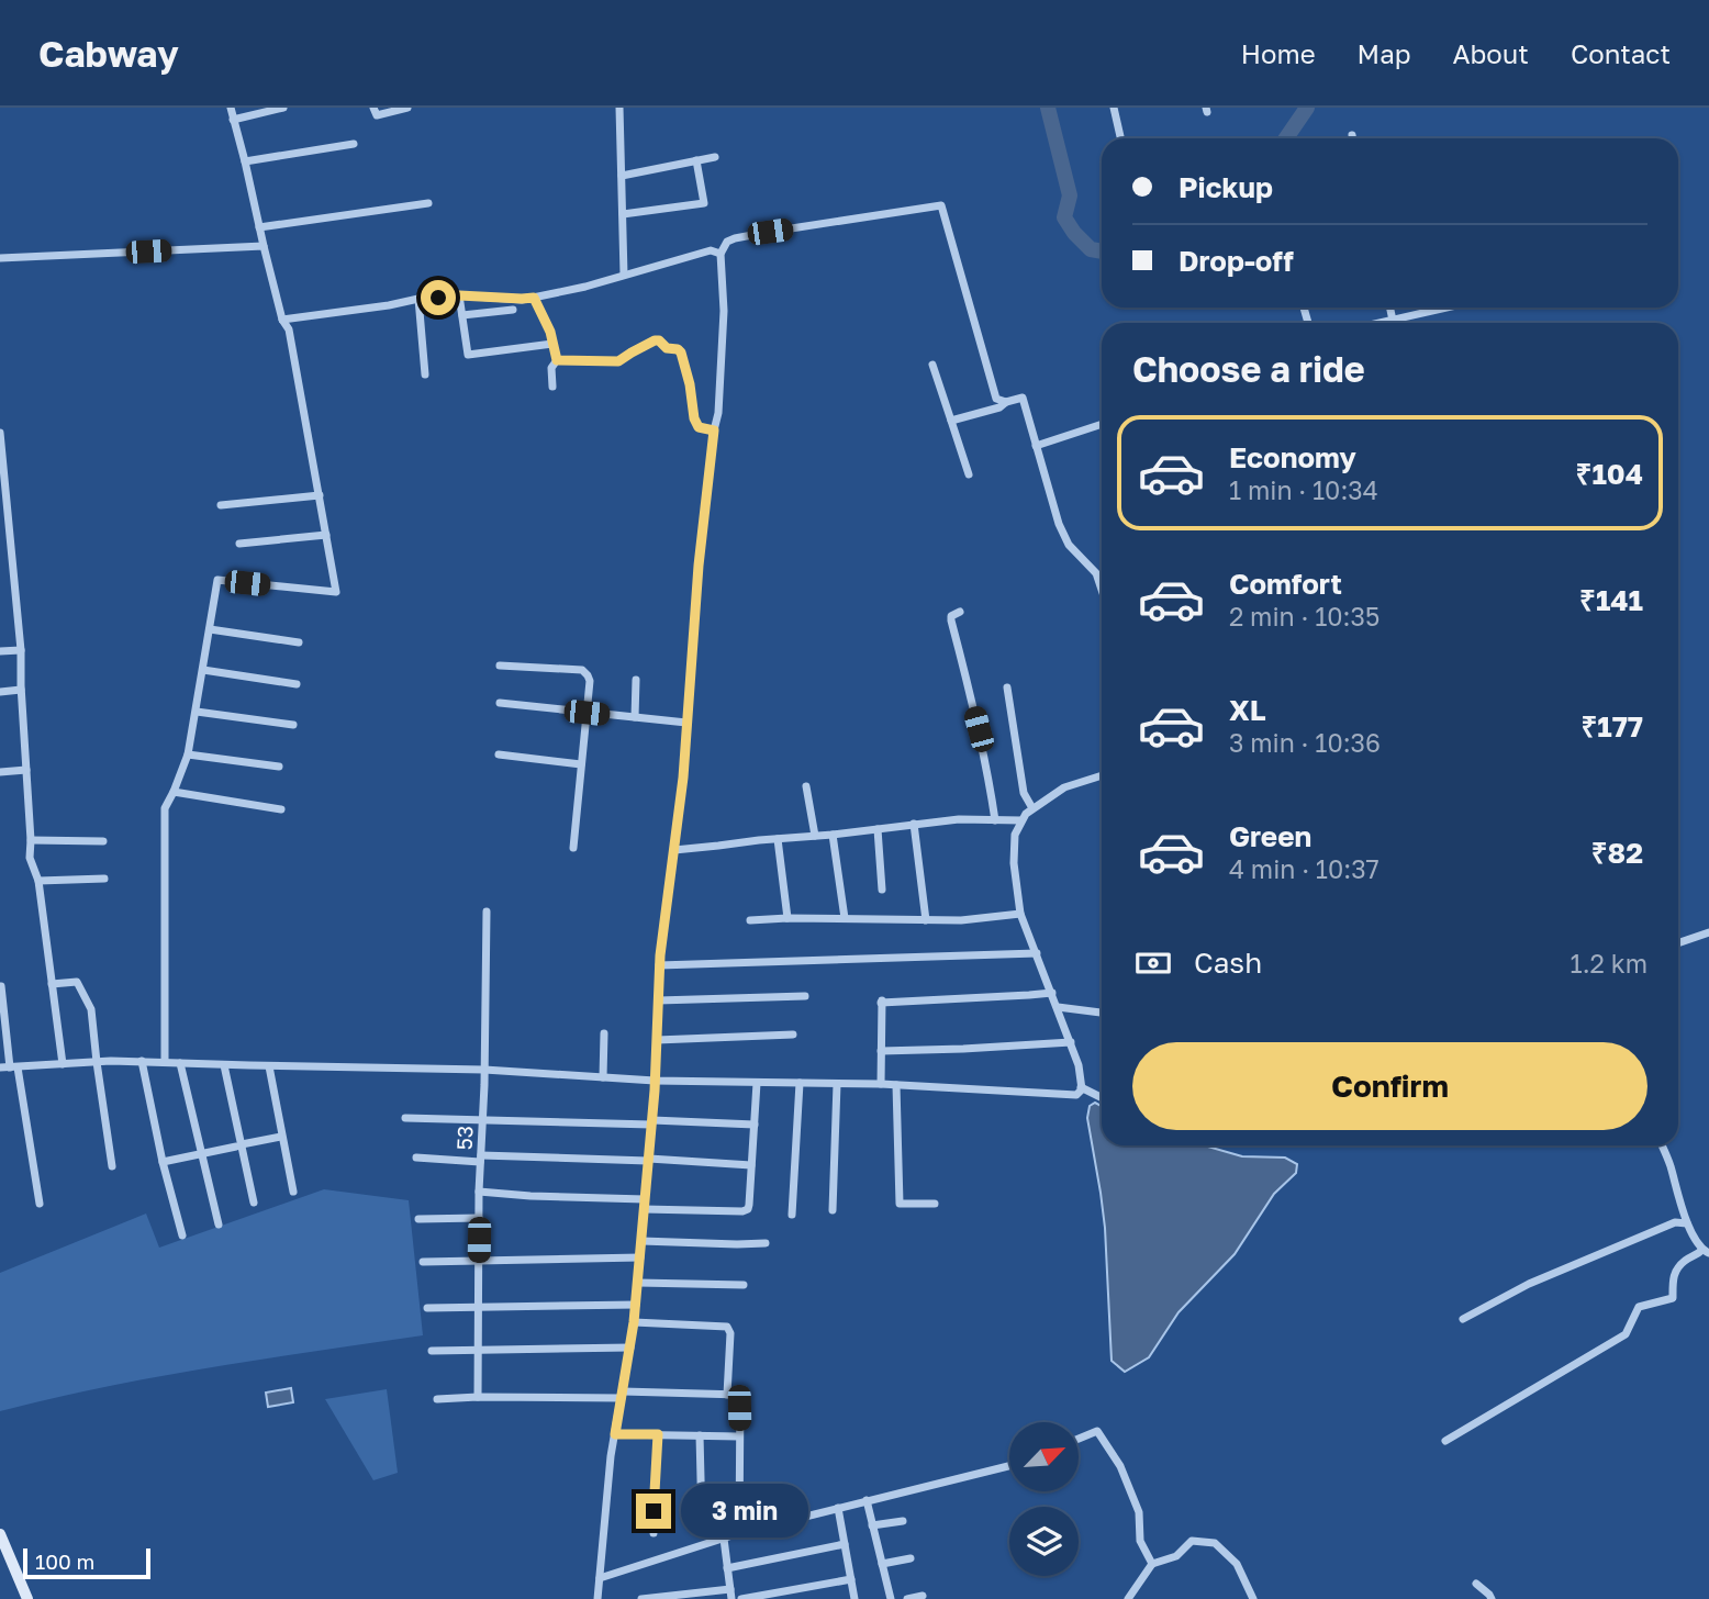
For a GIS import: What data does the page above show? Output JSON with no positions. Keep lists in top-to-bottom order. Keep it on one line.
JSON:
{"streets":{"street":["53"]},"scale_bar":"100 m","north":"top right","page":{"header":"Cabway","nav":["Home","Map","About","Contact"],"banner":["Pickup","Drop-off"],"heading":"Choose a ride","list":[{"name":"Economy","note":"1 min · 10:34","value":"₹104"},{"name":"Comfort","note":"2 min · 10:35","value":"₹141"},{"name":"XL","note":"3 min · 10:36","value":"₹177"},{"name":"Green","note":"4 min · 10:37","value":"₹82"}],"pay":["Cash","1.2 km"],"buttons":"Confirm","bubble":"3 min","scale":"100 m"}}
